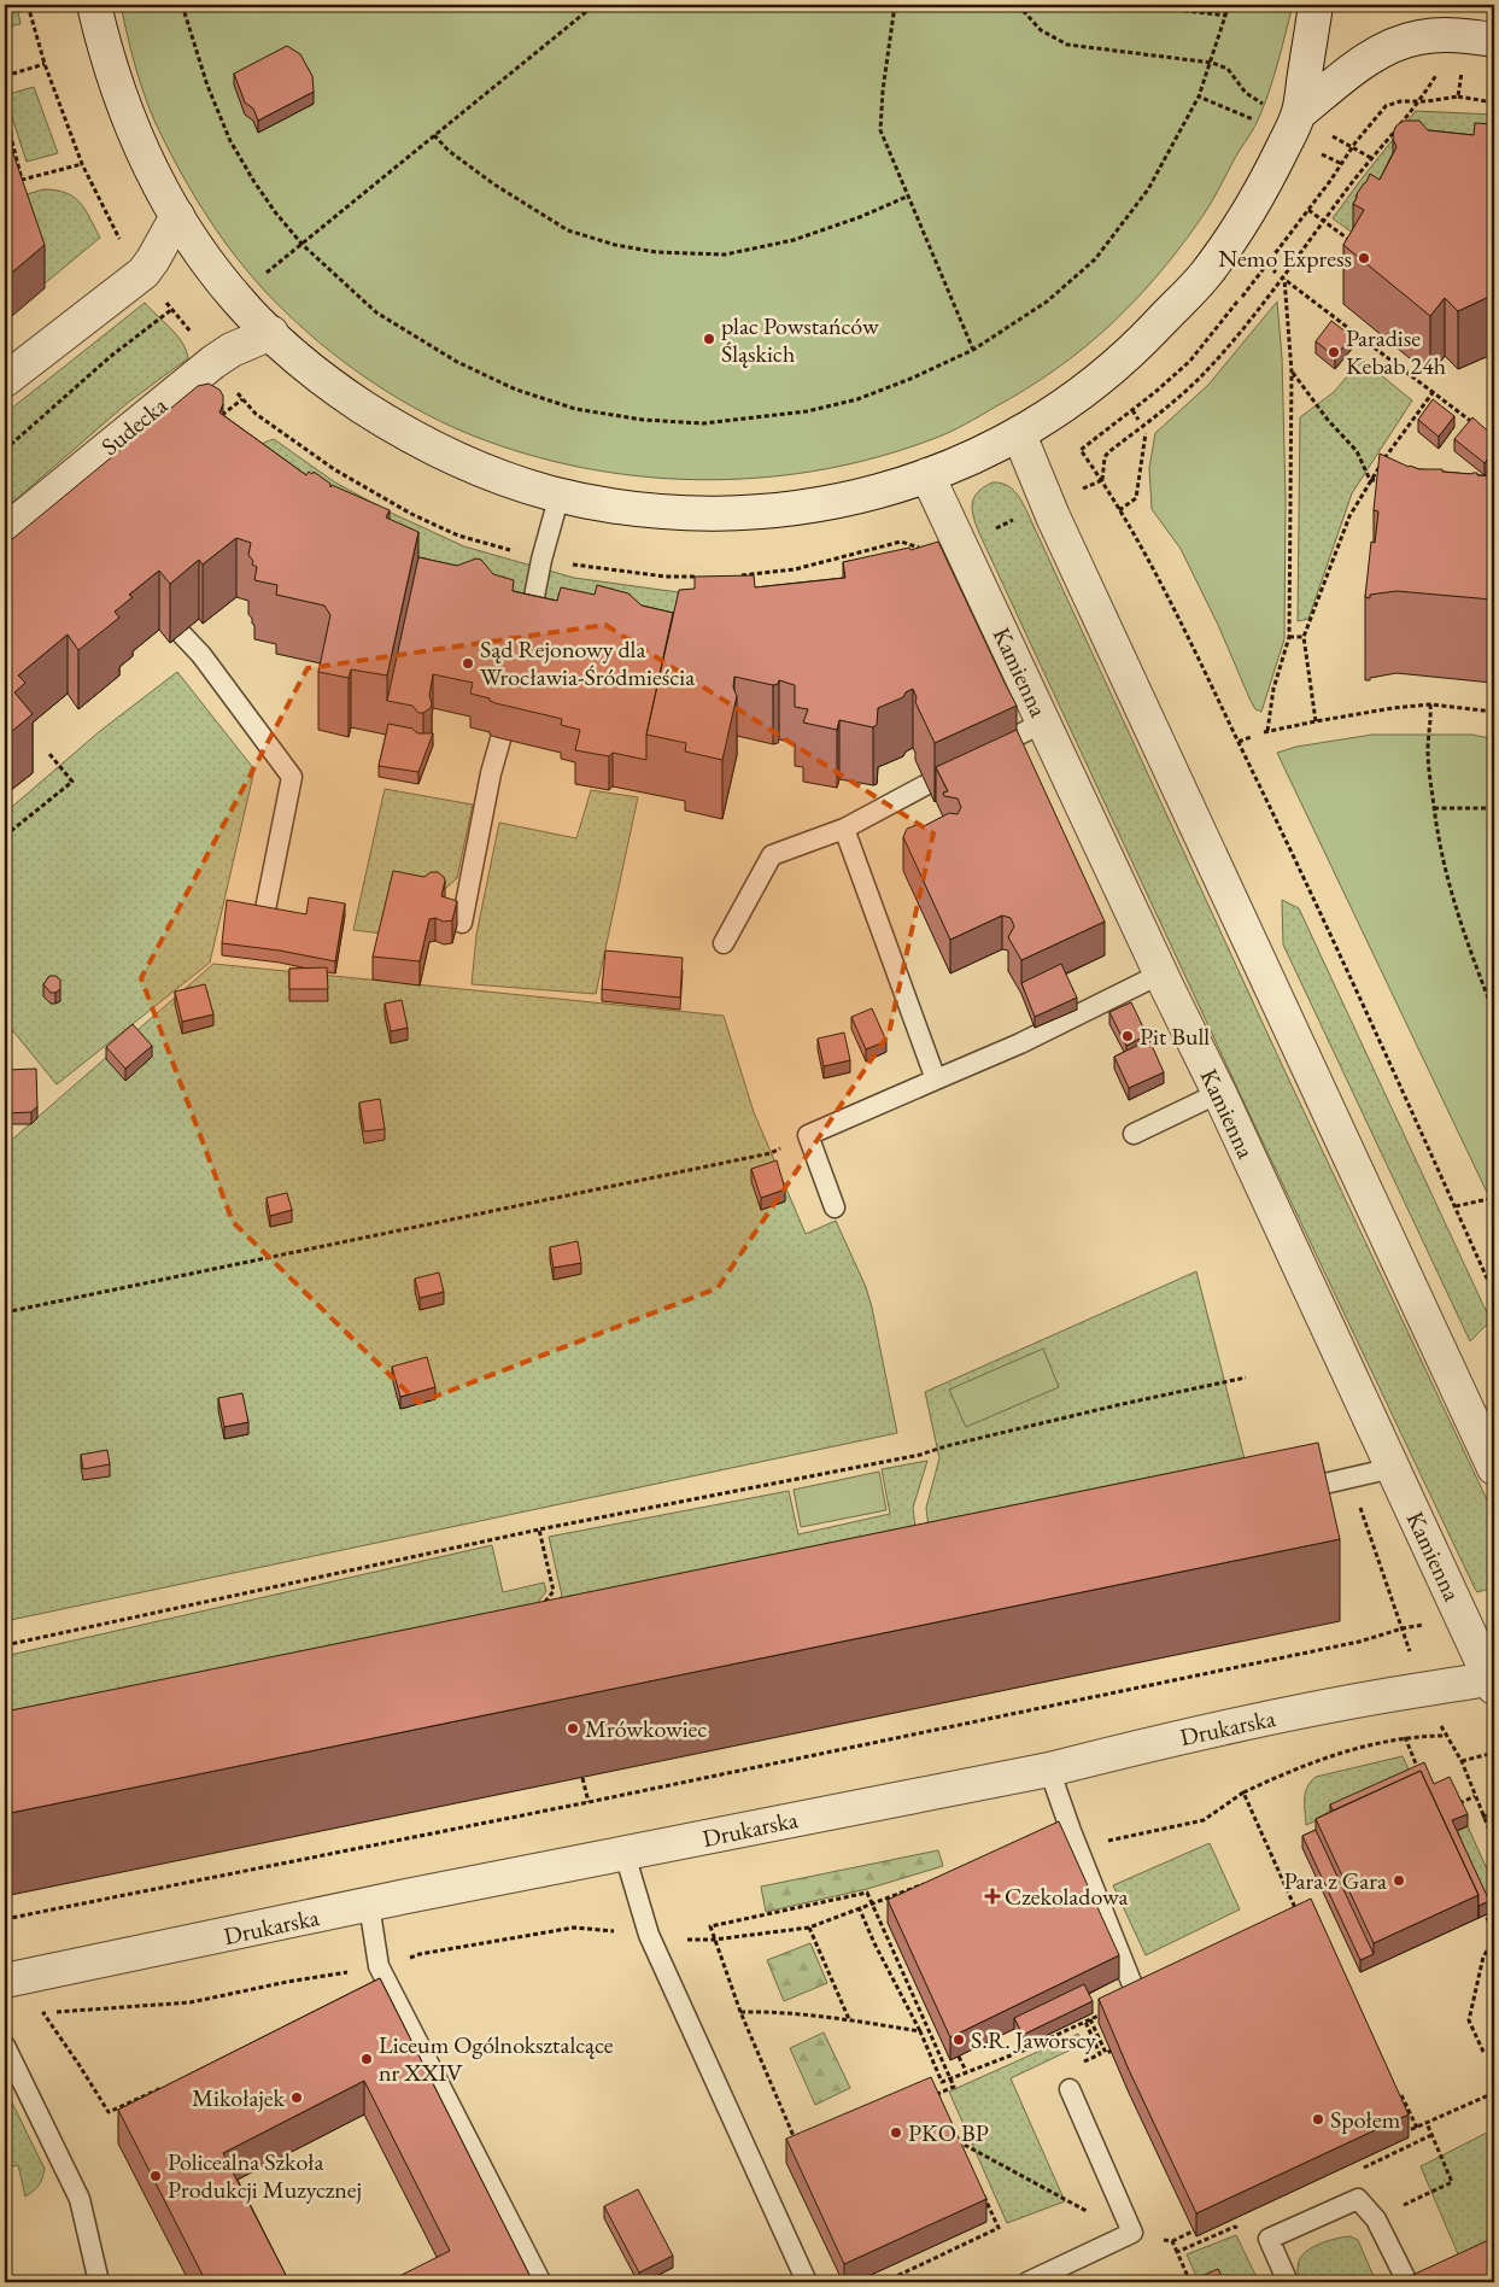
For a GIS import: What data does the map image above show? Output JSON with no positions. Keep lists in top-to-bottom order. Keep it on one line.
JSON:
{"streets":{"street":["Sudecka","Kamienna","Drukarska"]},"crossings":[["Kamienna","Drukarska"]],"places":{"other":["Nemo Express","plac Powstańców Śląskich","Paradise Kebab 24h","Sąd Rejonowy dla Wrocławia-Śródmieścia","Pit Bull","Mrówkowiec","Para z Gara","S.R. Jaworscy","Liceum Ogólnoksztalcące nr XXIV","Mikołajek","Społem","PKO BP","Policealna Szkoła Produkcji Muzycznej"],"health":["Czekoladowa"]}}
